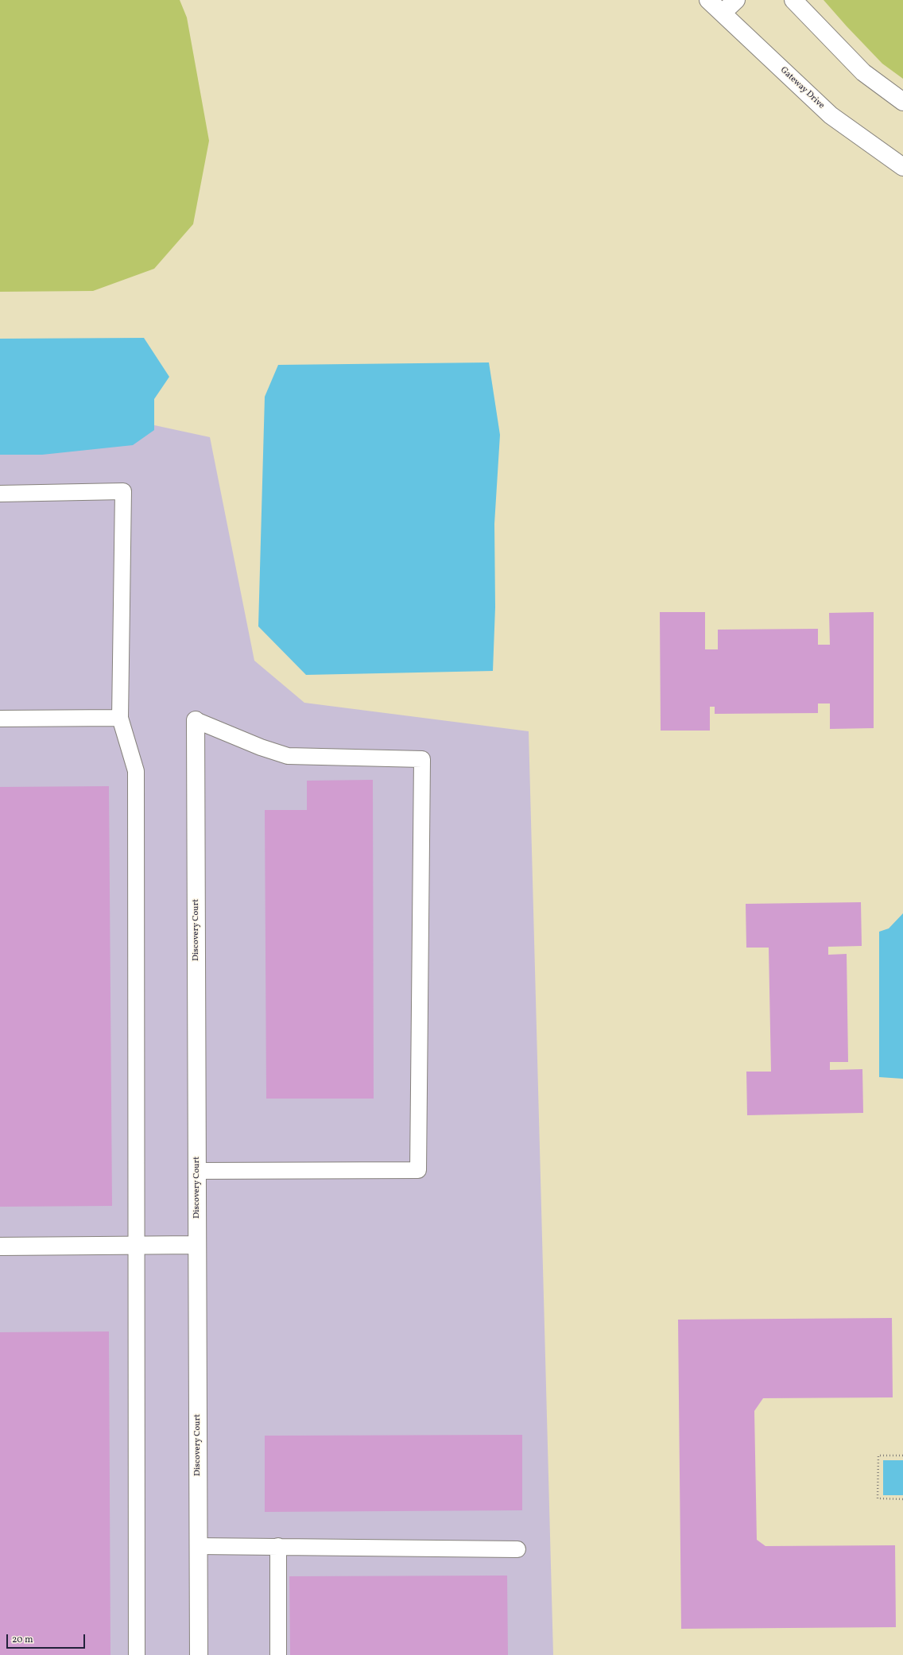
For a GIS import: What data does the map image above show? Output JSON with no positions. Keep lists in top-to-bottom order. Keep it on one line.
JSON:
{"streets":{"street":["Gateway Drive","Discovery Court"]},"scale_bar":"20 m"}
